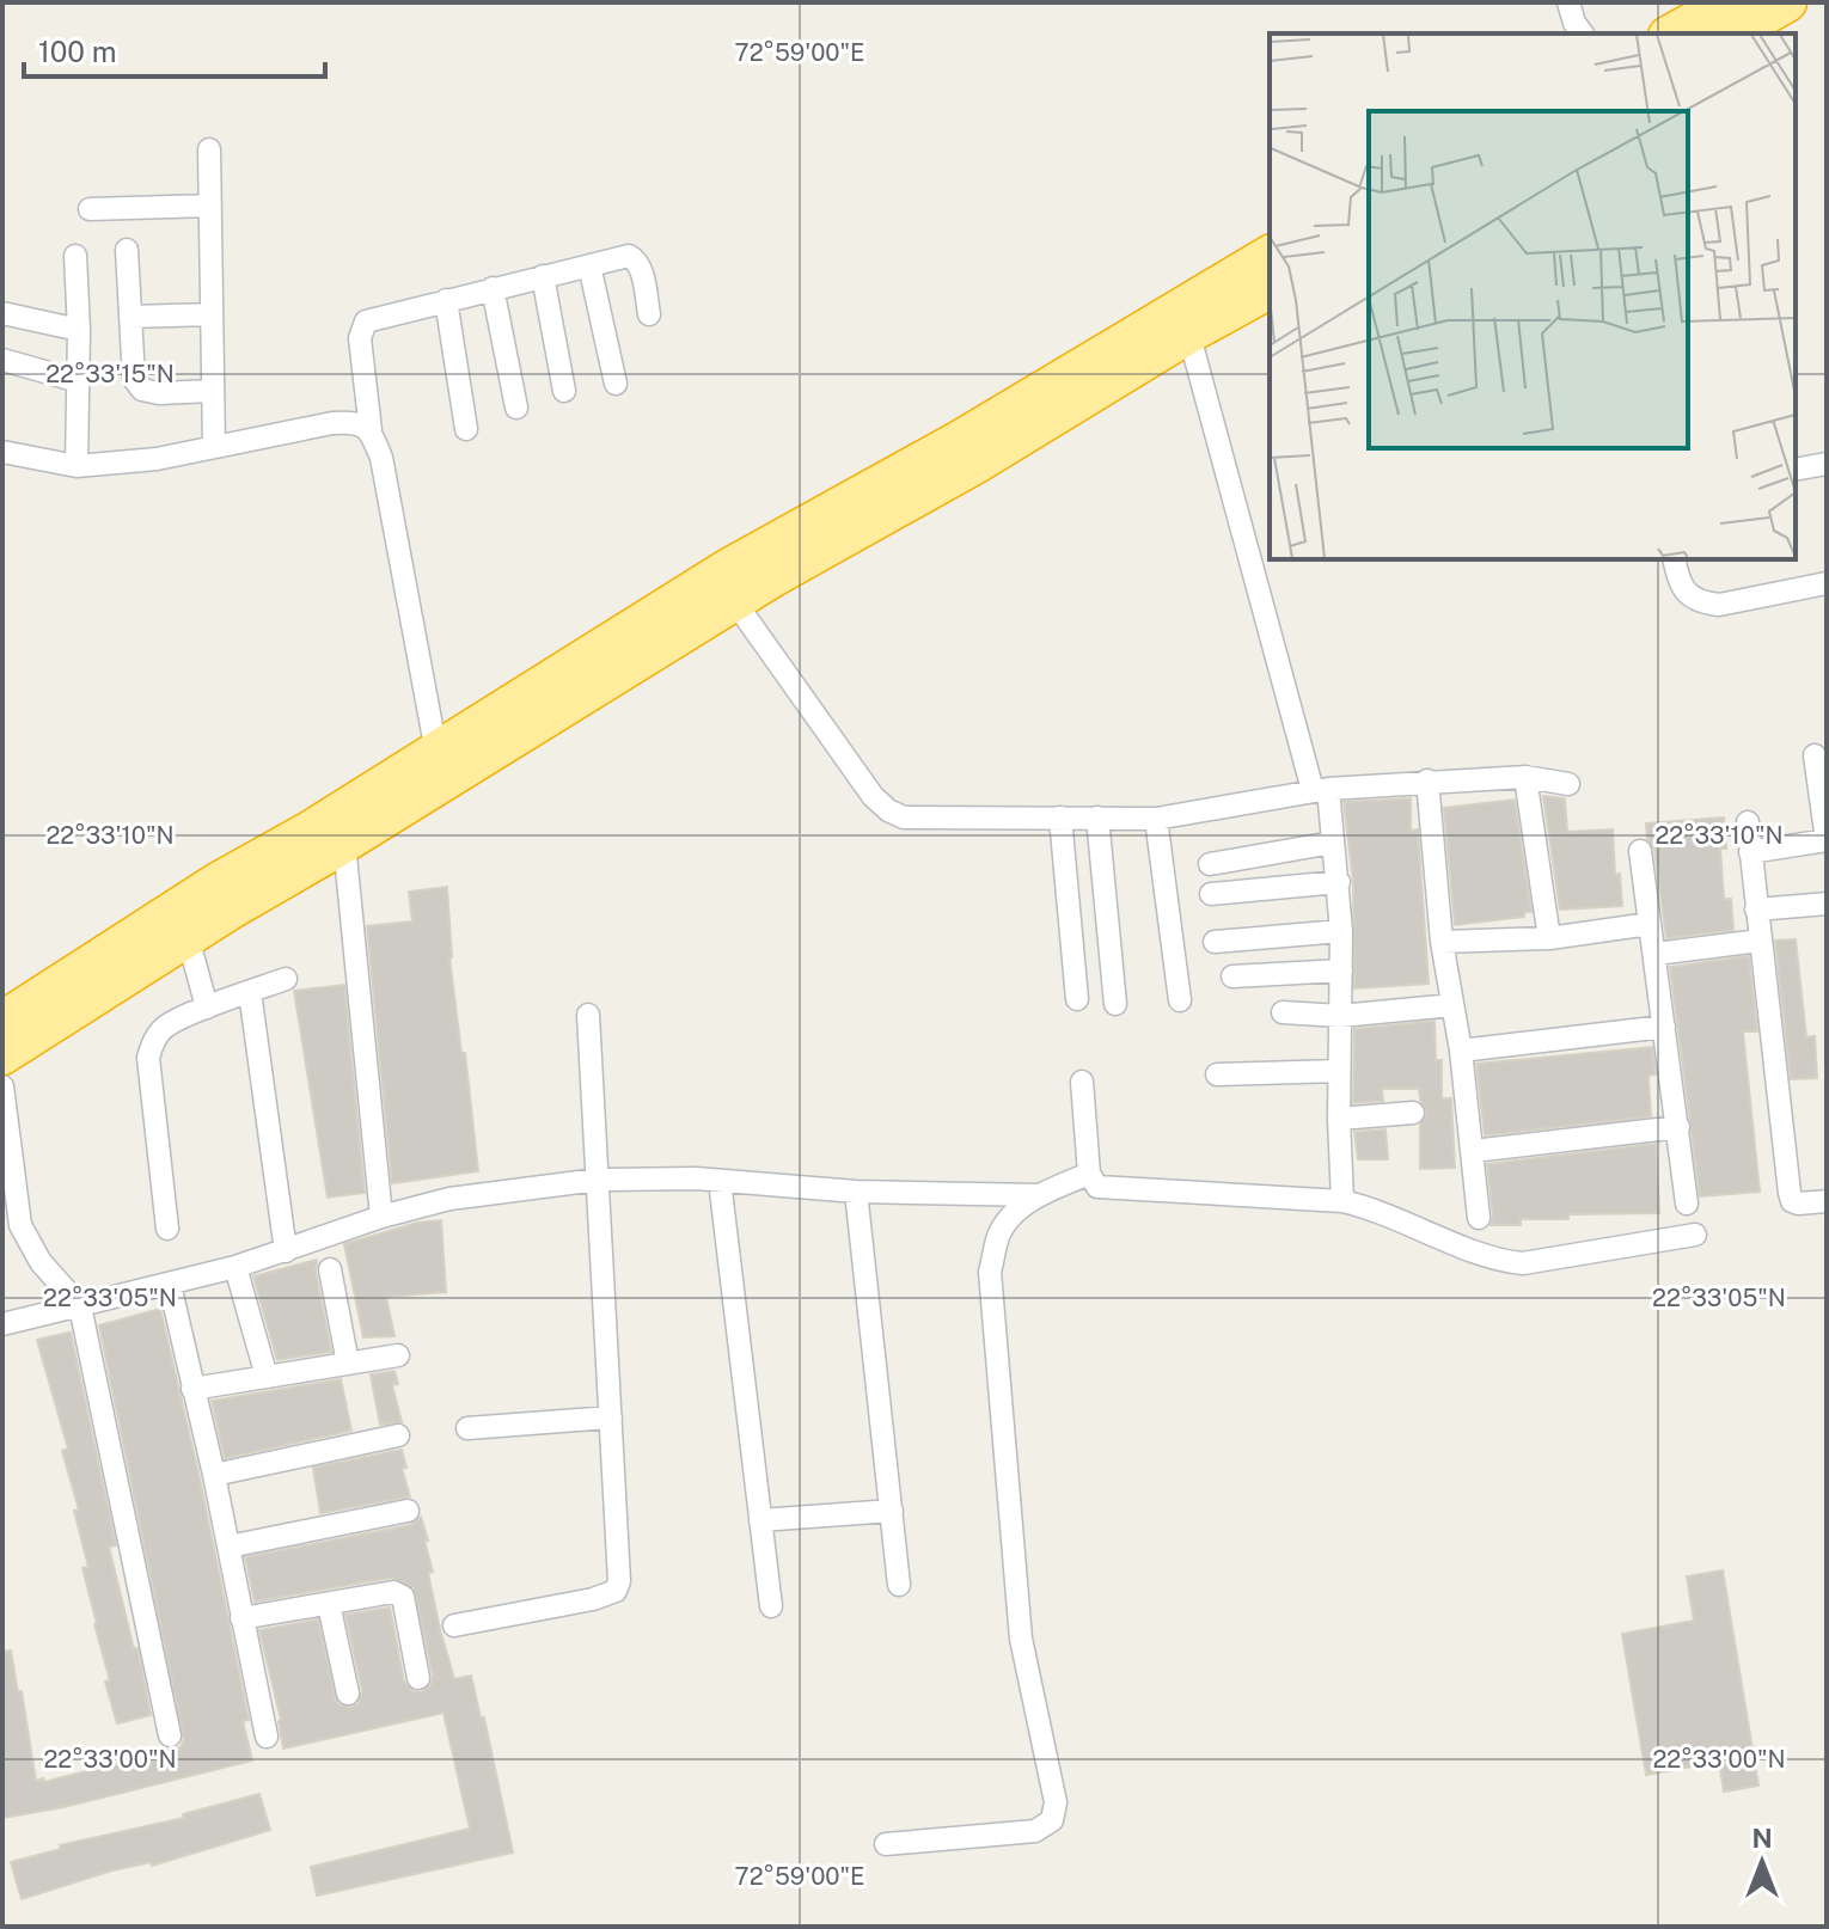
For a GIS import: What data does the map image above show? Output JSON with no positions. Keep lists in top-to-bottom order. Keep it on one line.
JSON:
{"scale_bar":"100 m","north":"top","coordinates":["72°59'00\"E","22°33'15\"N","22°33'10\"N","22°33'05\"N","22°33'00\"N"]}
